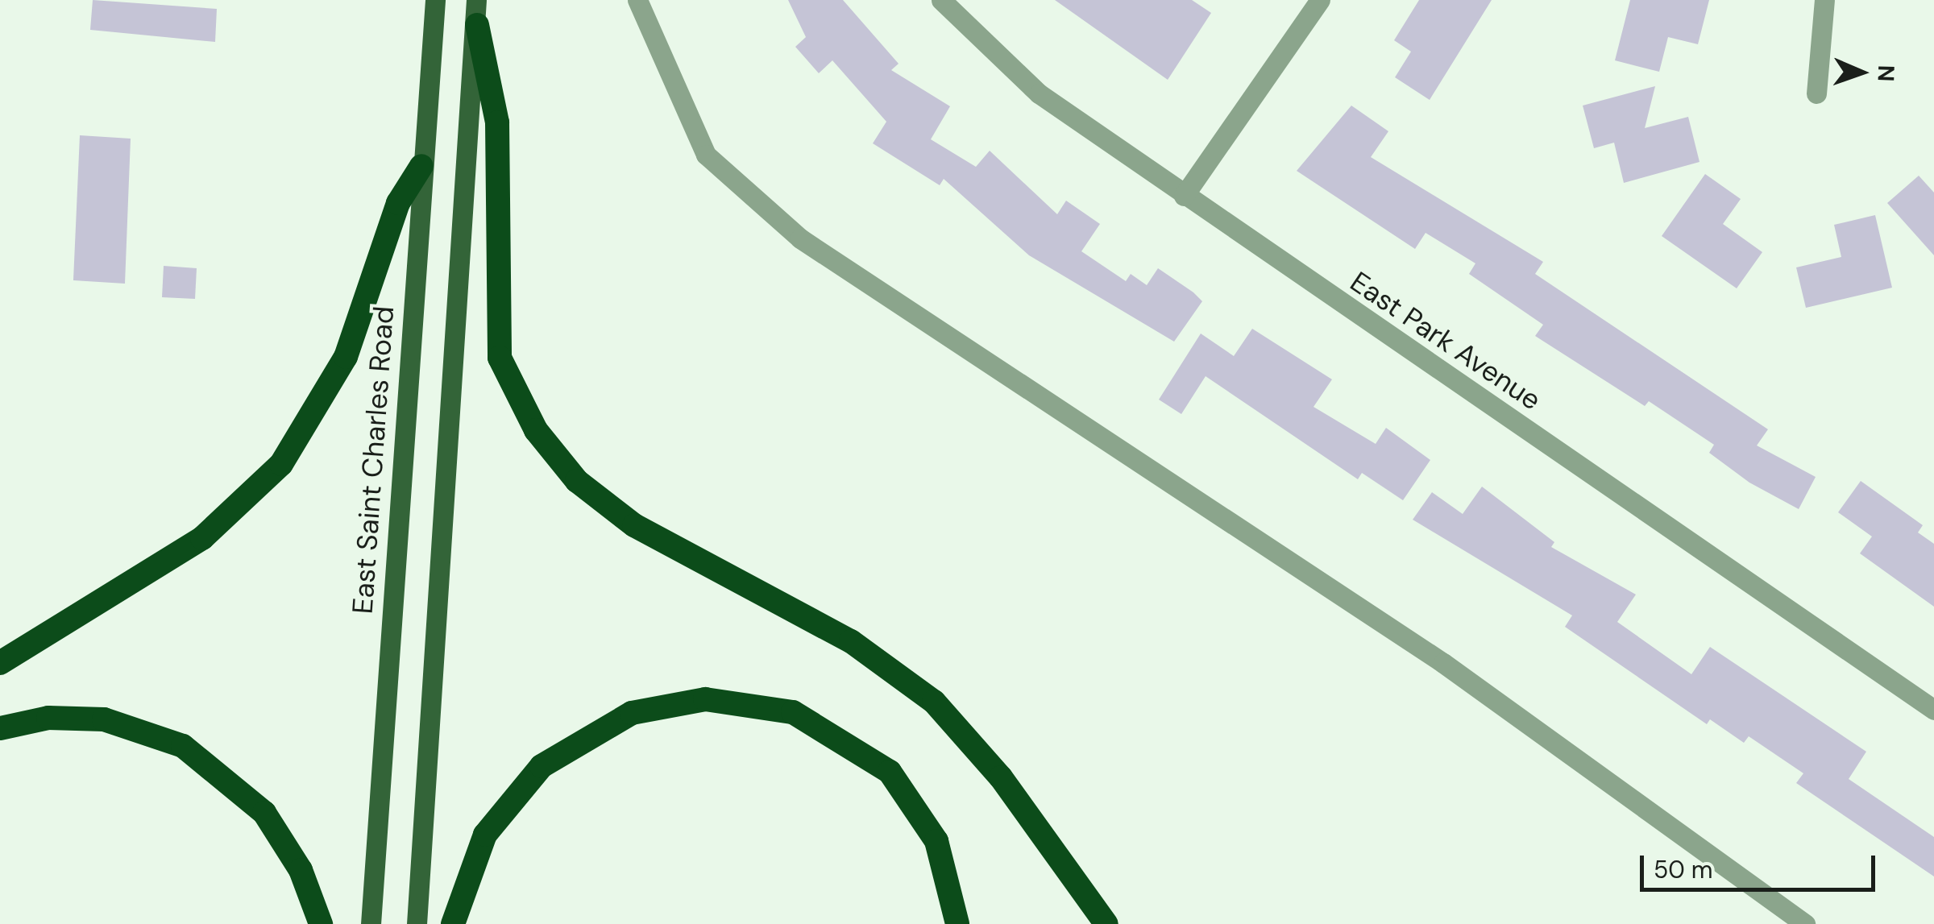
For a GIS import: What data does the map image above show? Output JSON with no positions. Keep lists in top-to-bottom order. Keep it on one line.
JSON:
{"streets":{"main road":["East Saint Charles Road"],"street":["East Park Avenue"]},"scale_bar":"50 m","north":"right"}
